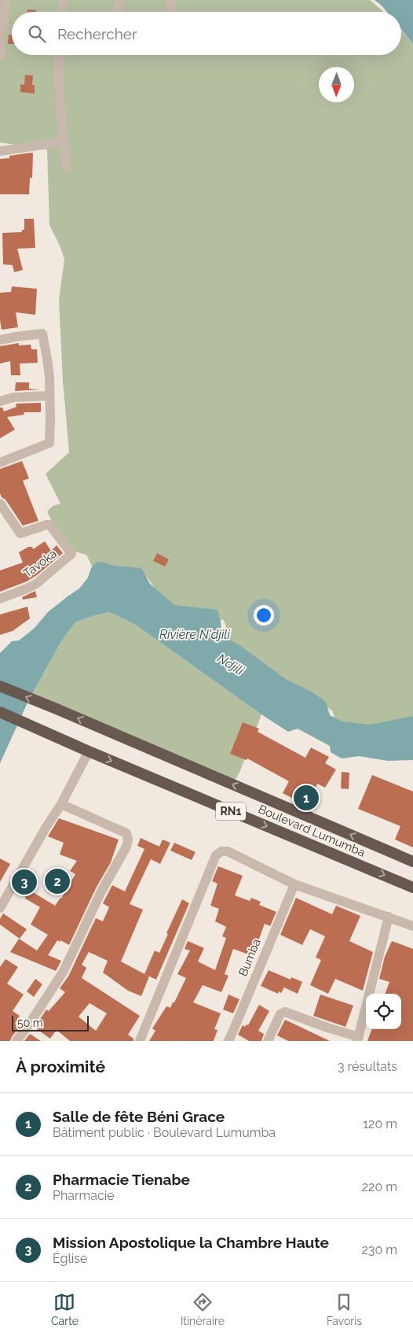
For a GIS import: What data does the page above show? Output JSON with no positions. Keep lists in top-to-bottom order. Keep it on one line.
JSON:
{"streets":{"highway":["RN1","Boulevard Lumumba"],"street":["Tavoka","Bumba"]},"water":["Rivière N'djili","Ndjili"],"scale_bar":"50 m","north":"bottom","page":{"search":"Rechercher","pins":["1","2","3"],"scale":"50 m","heading":["À proximité","3 résultats"],"list":[{"mark":"1","name":"Salle de fête Béni Grace","note":"Bâtiment public · Boulevard Lumumba","value":"120 m"},{"mark":"2","name":"Pharmacie Tienabe","note":"Pharmacie","value":"220 m"},{"mark":"3","name":"Mission Apostolique la Chambre Haute","note":"Église","value":"230 m"}],"nav":["Carte","Itinéraire","Favoris"]}}
